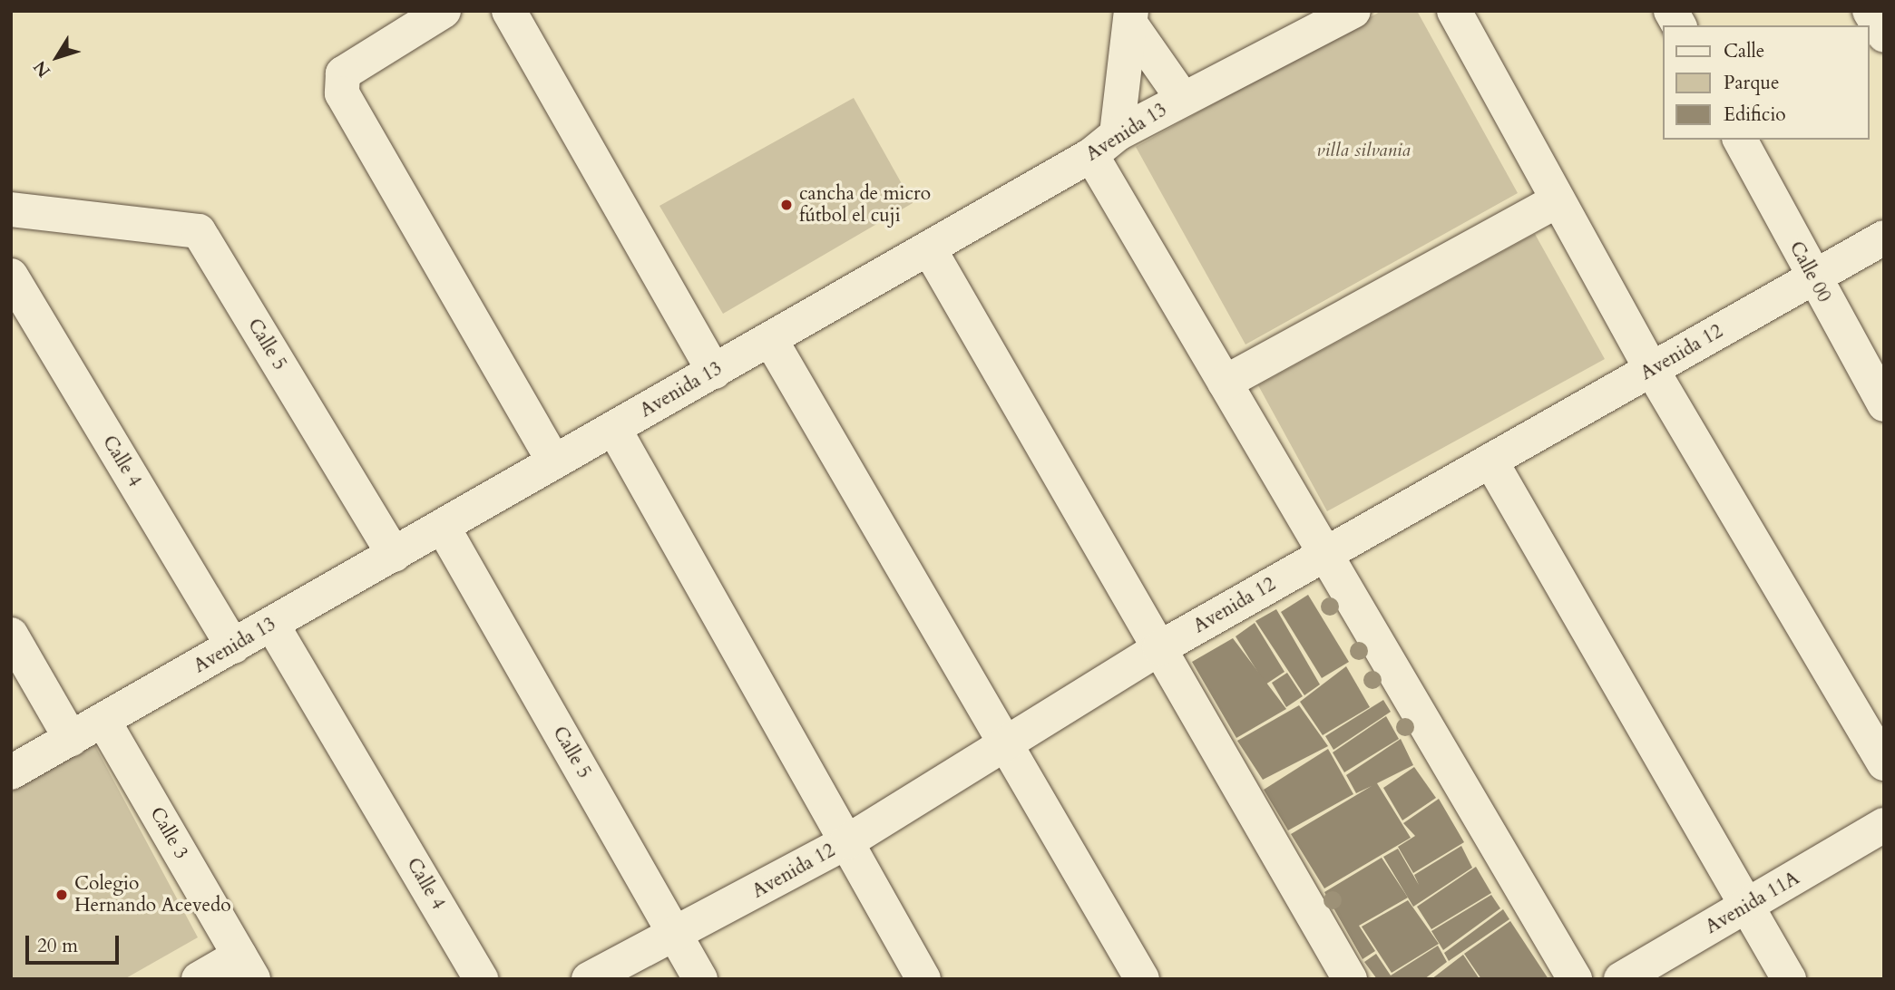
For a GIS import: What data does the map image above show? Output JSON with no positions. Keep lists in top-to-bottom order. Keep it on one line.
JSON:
{"streets":{"street":["Avenida 13","Calle 00","Calle 5","Avenida 12","Calle 4","Calle 3","Avenida 11A"]},"crossings":[["Avenida 13","Calle 5"],["Avenida 13","Calle 4"],["Avenida 13","Calle 3"],["Calle 00","Avenida 12"],["Calle 5","Avenida 12"]],"parks":["villa silvania"],"places":["cancha de micro fútbol el cuji","Colegio Hernando Acevedo"],"legend":["Calle","Parque","Edificio"],"scale_bar":"20 m","north":"bottom left"}
